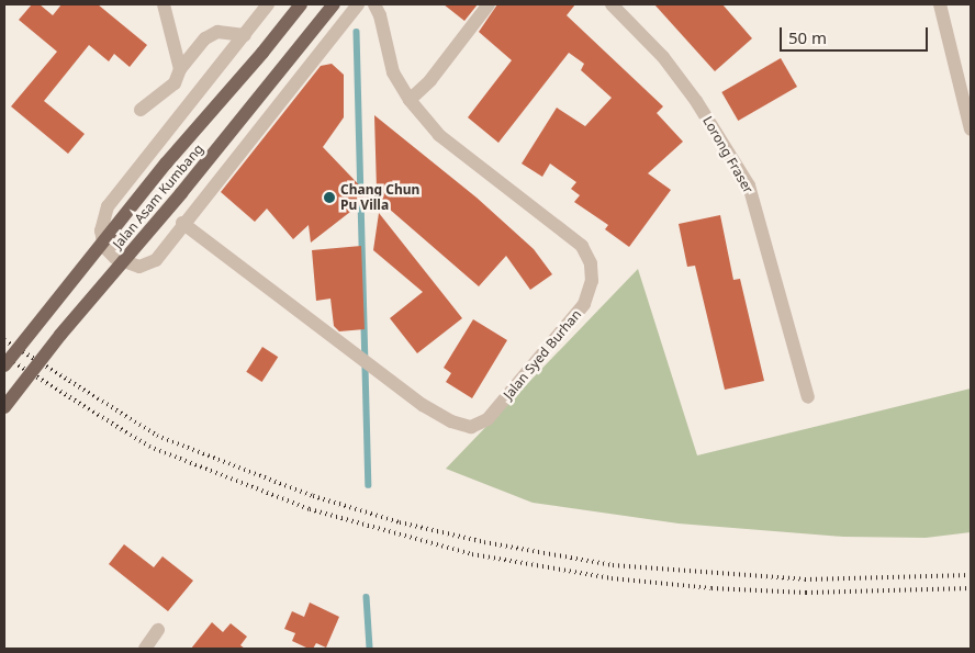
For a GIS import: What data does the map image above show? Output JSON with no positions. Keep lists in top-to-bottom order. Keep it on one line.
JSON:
{"streets":{"main road":["Jalan Asam Kumbang"],"street":["Lorong Fraser","Jalan Syed Burhan"]},"places":["Chang Chun Pu Villa"],"scale_bar":"50 m"}
